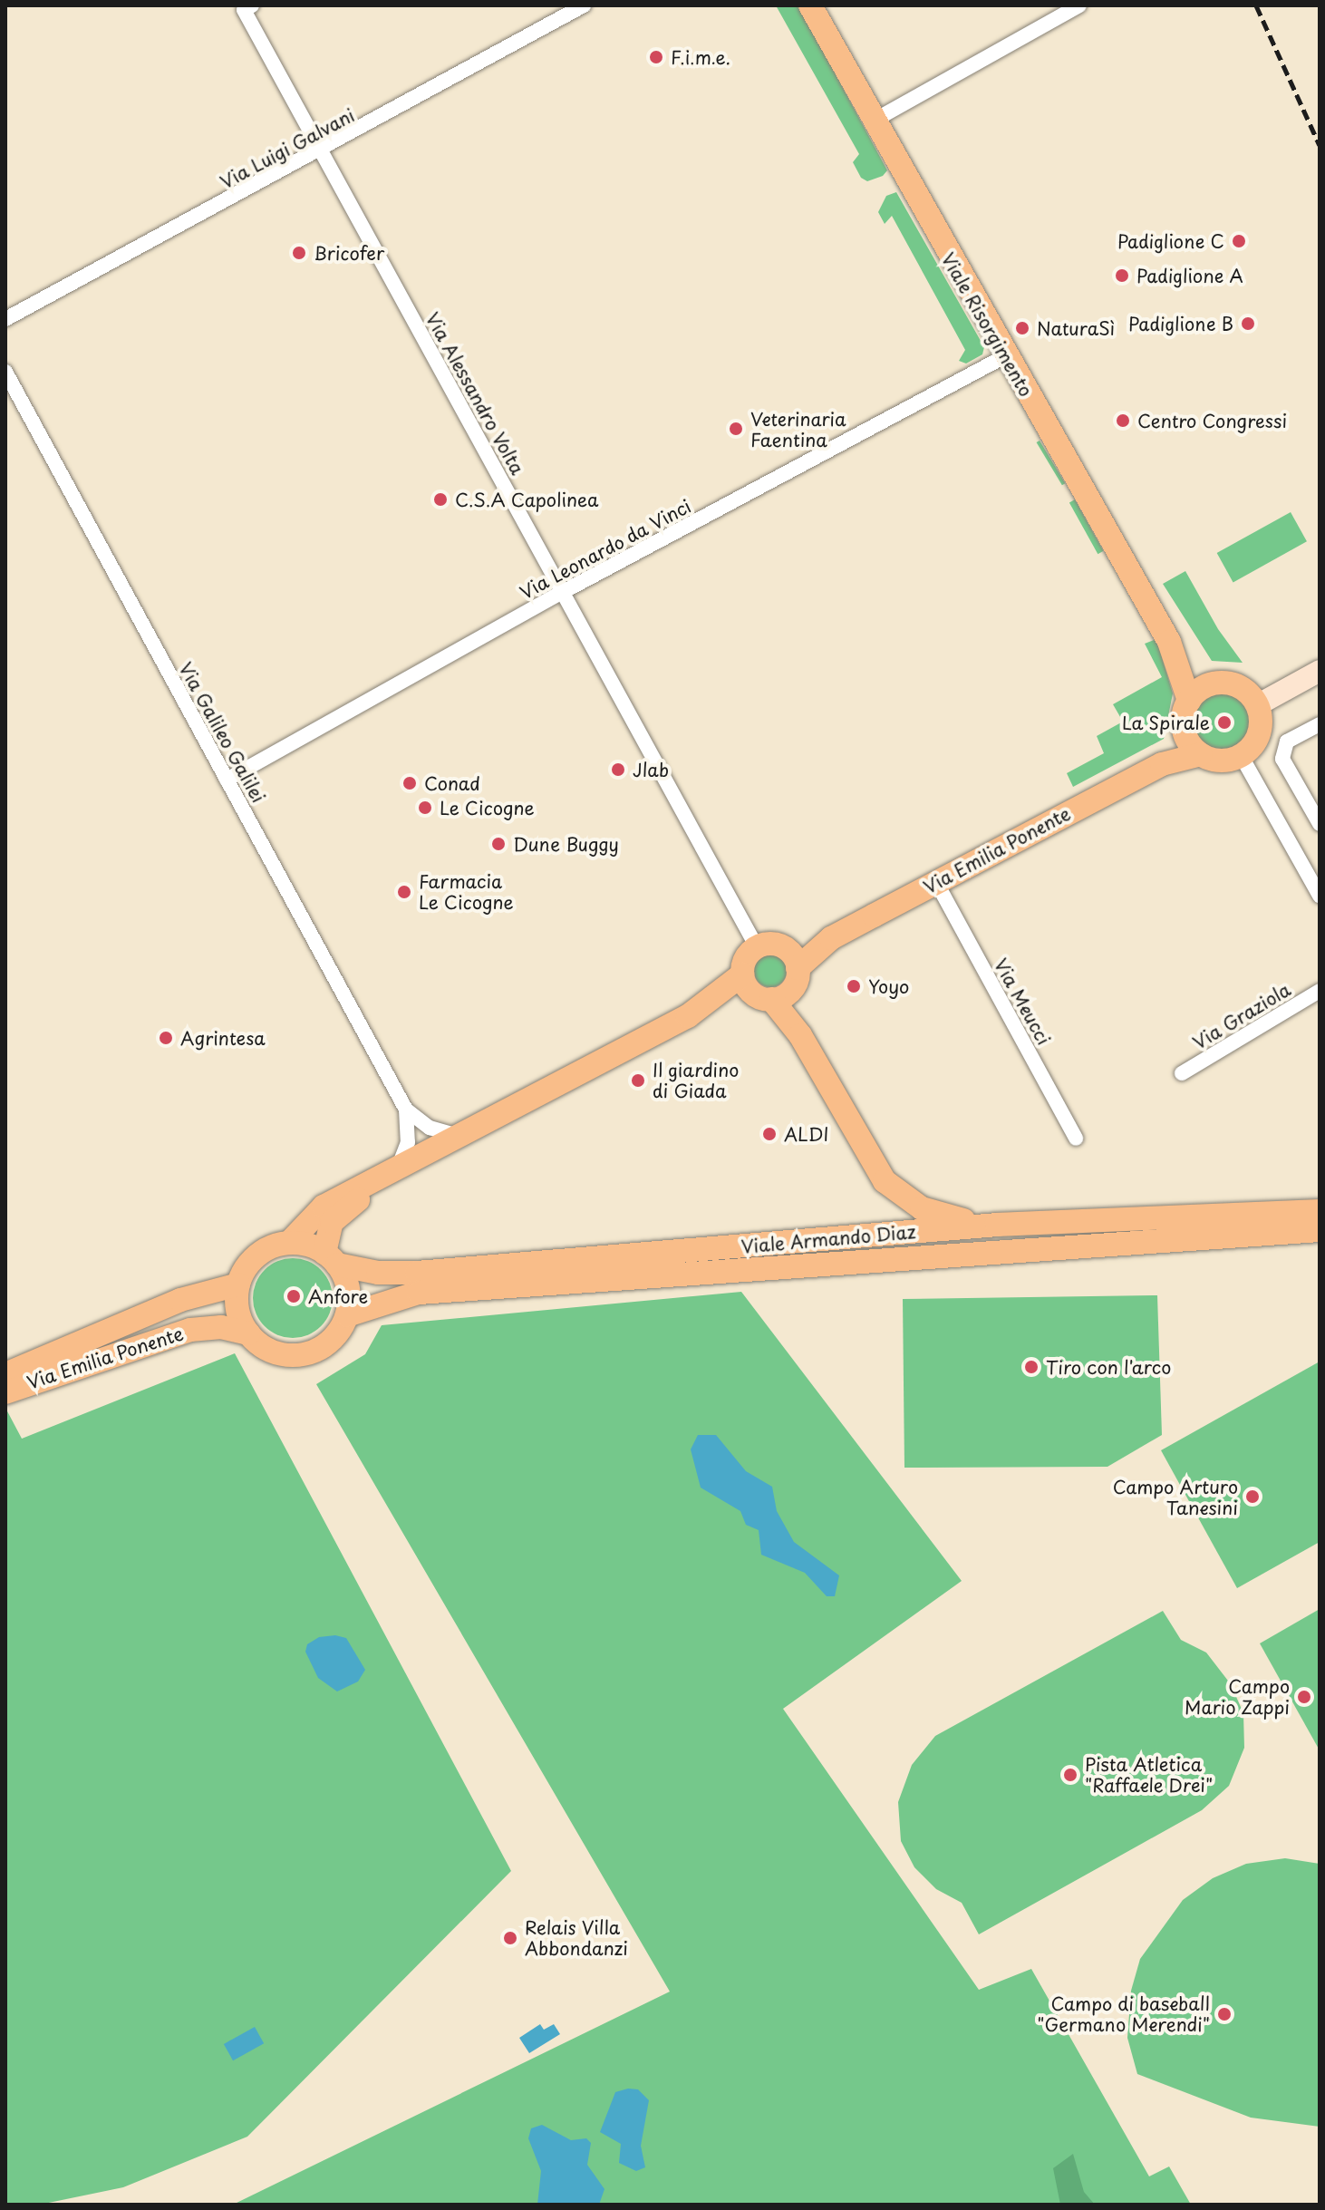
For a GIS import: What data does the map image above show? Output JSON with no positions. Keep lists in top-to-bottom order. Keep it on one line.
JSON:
{"streets":{"main road":["Viale Risorgimento","Via Emilia Ponente","Viale Armando Diaz"],"street":["Via Luigi Galvani","Via Alessandro Volta","Via Leonardo da Vinci","Via Galileo Galilei","Via Meucci","Via Graziola"]},"crossings":[["Via Luigi Galvani","Via Alessandro Volta"],["Viale Risorgimento","Via Leonardo da Vinci"],["Viale Risorgimento","Via Emilia Ponente"],["Via Alessandro Volta","Via Leonardo da Vinci"],["Via Leonardo da Vinci","Via Galileo Galilei"],["Via Emilia Ponente","Via Meucci"],["Via Emilia Ponente","Viale Armando Diaz"]],"places":["F.i.m.e.","Padiglione C","Bricofer","Padiglione A","Padiglione B","NaturaSì","Centro Congressi","Veterinaria Faentina","C.S.A Capolinea","La Spirale","Jlab","Conad","Le Cicogne","Dune Buggy","Farmacia Le Cicogne","Yoyo","Agrintesa","Il giardino di Giada","ALDI","Anfore","Tiro con l'arco","Campo Arturo Tanesini","Campo Mario Zappi","Pista Atletica \"Raffaele Drei\"","Relais Villa Abbondanzi","Campo di baseball \"Germano Merendi\""]}
